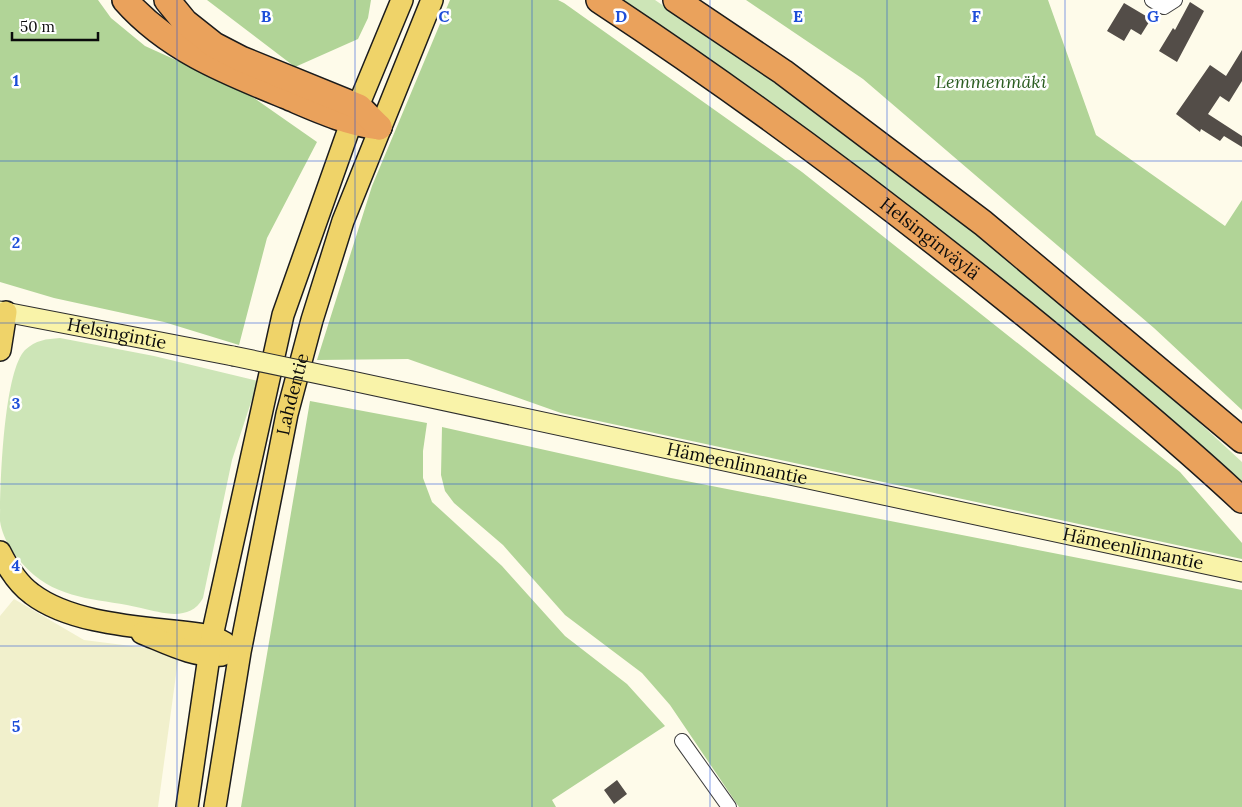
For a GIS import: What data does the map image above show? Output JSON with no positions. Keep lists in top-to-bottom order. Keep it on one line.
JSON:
{"streets":{"highway":["Helsinginväylä"],"main road":["Helsingintie","Lahdentie","Hämeenlinnantie"]},"crossings":[["Helsingintie","Hämeenlinnantie"]],"parks":["Lemmenmäki"],"scale_bar":"50 m","grid":{"columns":["B","C","D","E","F","G"],"rows":["1","2","3","4","5"]}}
